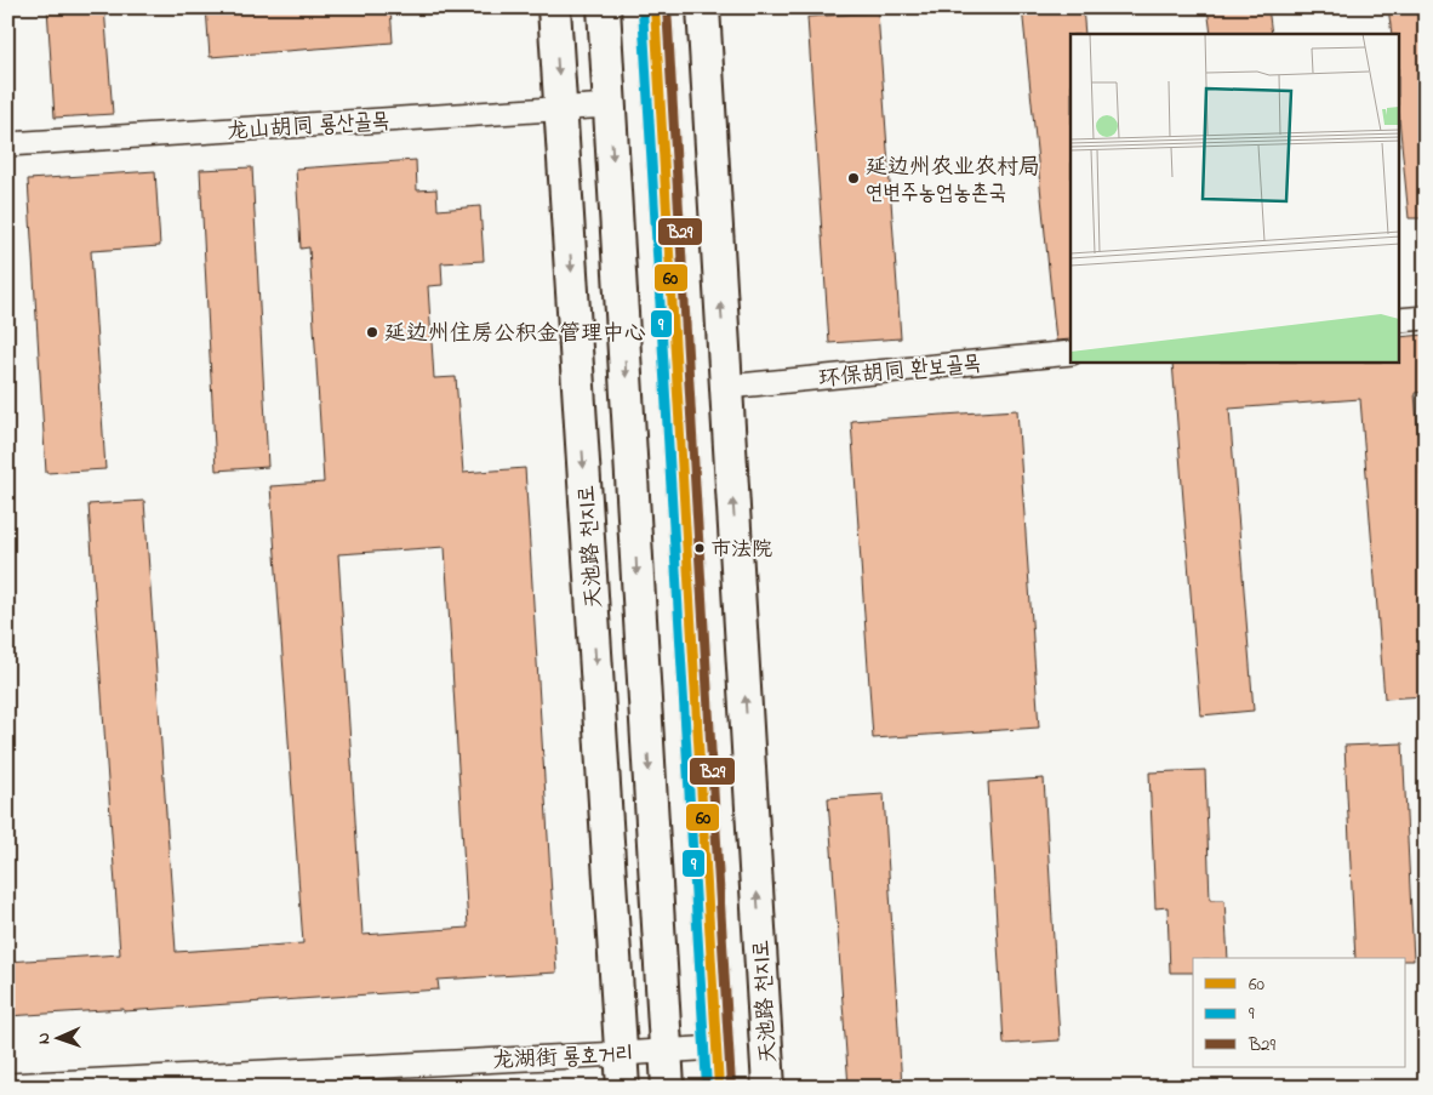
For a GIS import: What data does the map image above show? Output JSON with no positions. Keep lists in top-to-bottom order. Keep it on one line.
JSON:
{"streets":{"street":["龙山胡同 룡산골목","环保胡同 환보골목","天池路 천지로","龙湖街 룡호거리"]},"crossings":[["龙山胡同 룡산골목","天池路 천지로"],["环保胡同 환보골목","天池路 천지로"],["天池路 천지로","龙湖街 룡호거리"]],"places":["延边州农业农村局 연변주농업농촌국","延边州住房公积金管理中心","市法院"],"lines":["transit line 60","transit line B29","transit line 9"],"legend":["60","9","B29"],"north":"left"}
